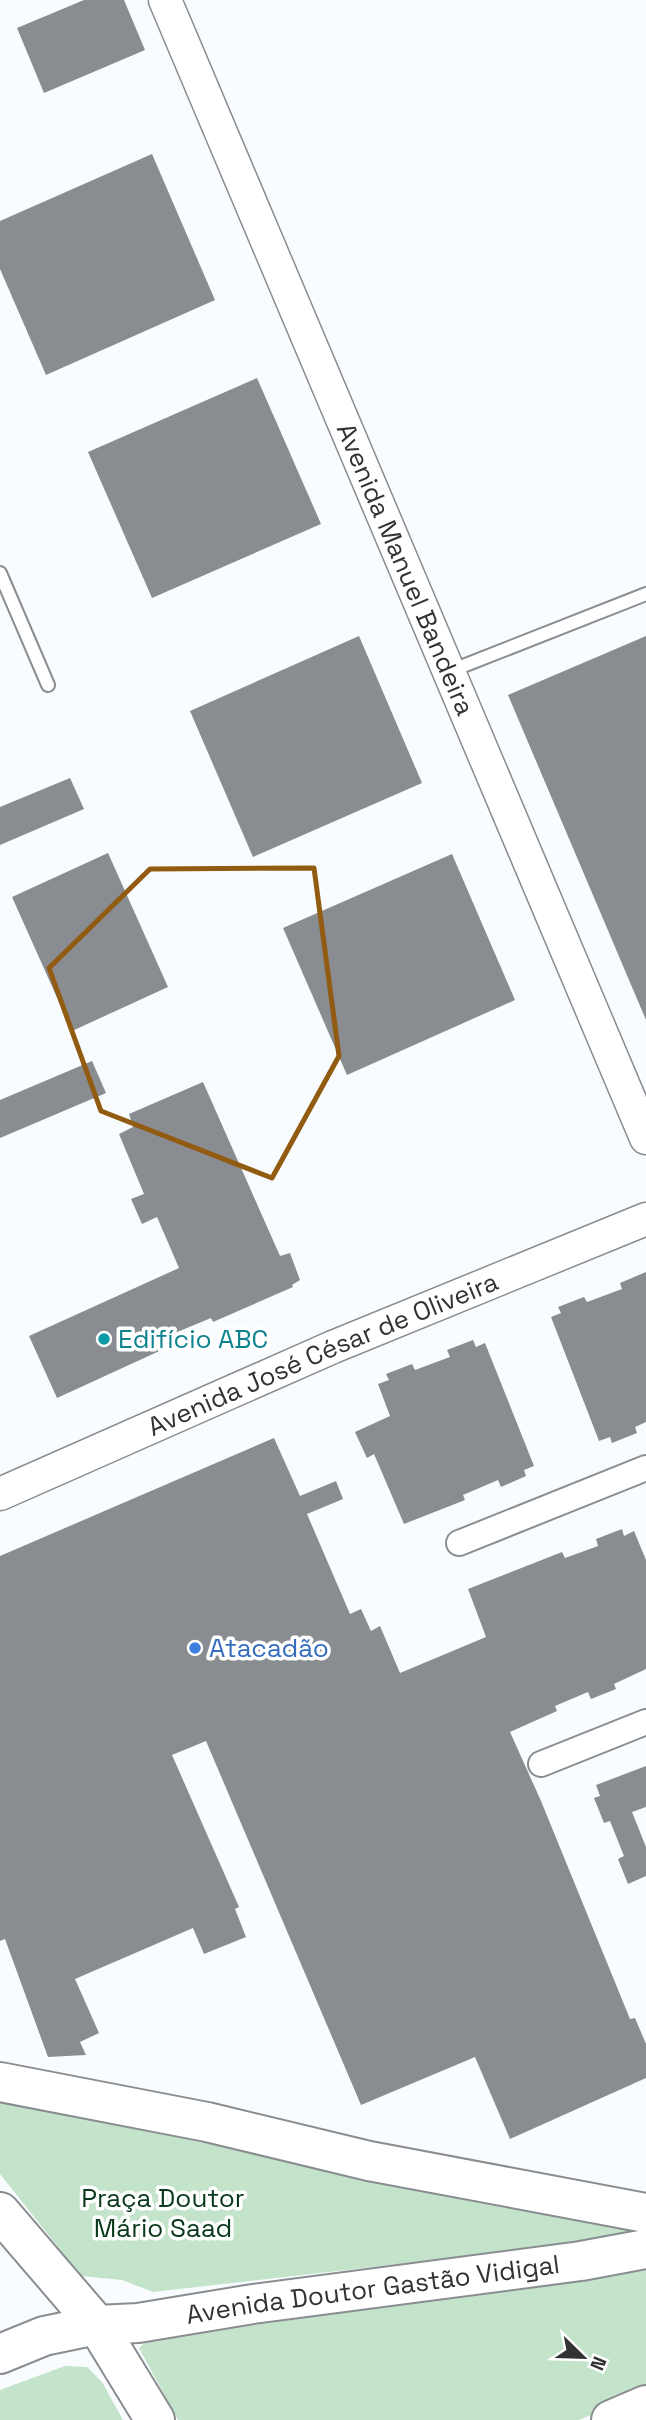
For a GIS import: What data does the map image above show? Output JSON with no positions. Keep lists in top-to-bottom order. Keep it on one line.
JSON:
{"streets":{"highway":["Avenida Doutor Gastão Vidigal"],"street":["Avenida Manuel Bandeira","Avenida José César de Oliveira"]},"parks":["Praça Doutor Mário Saad"],"places":["Edifício ABC","Atacadão"],"north":"bottom right"}
